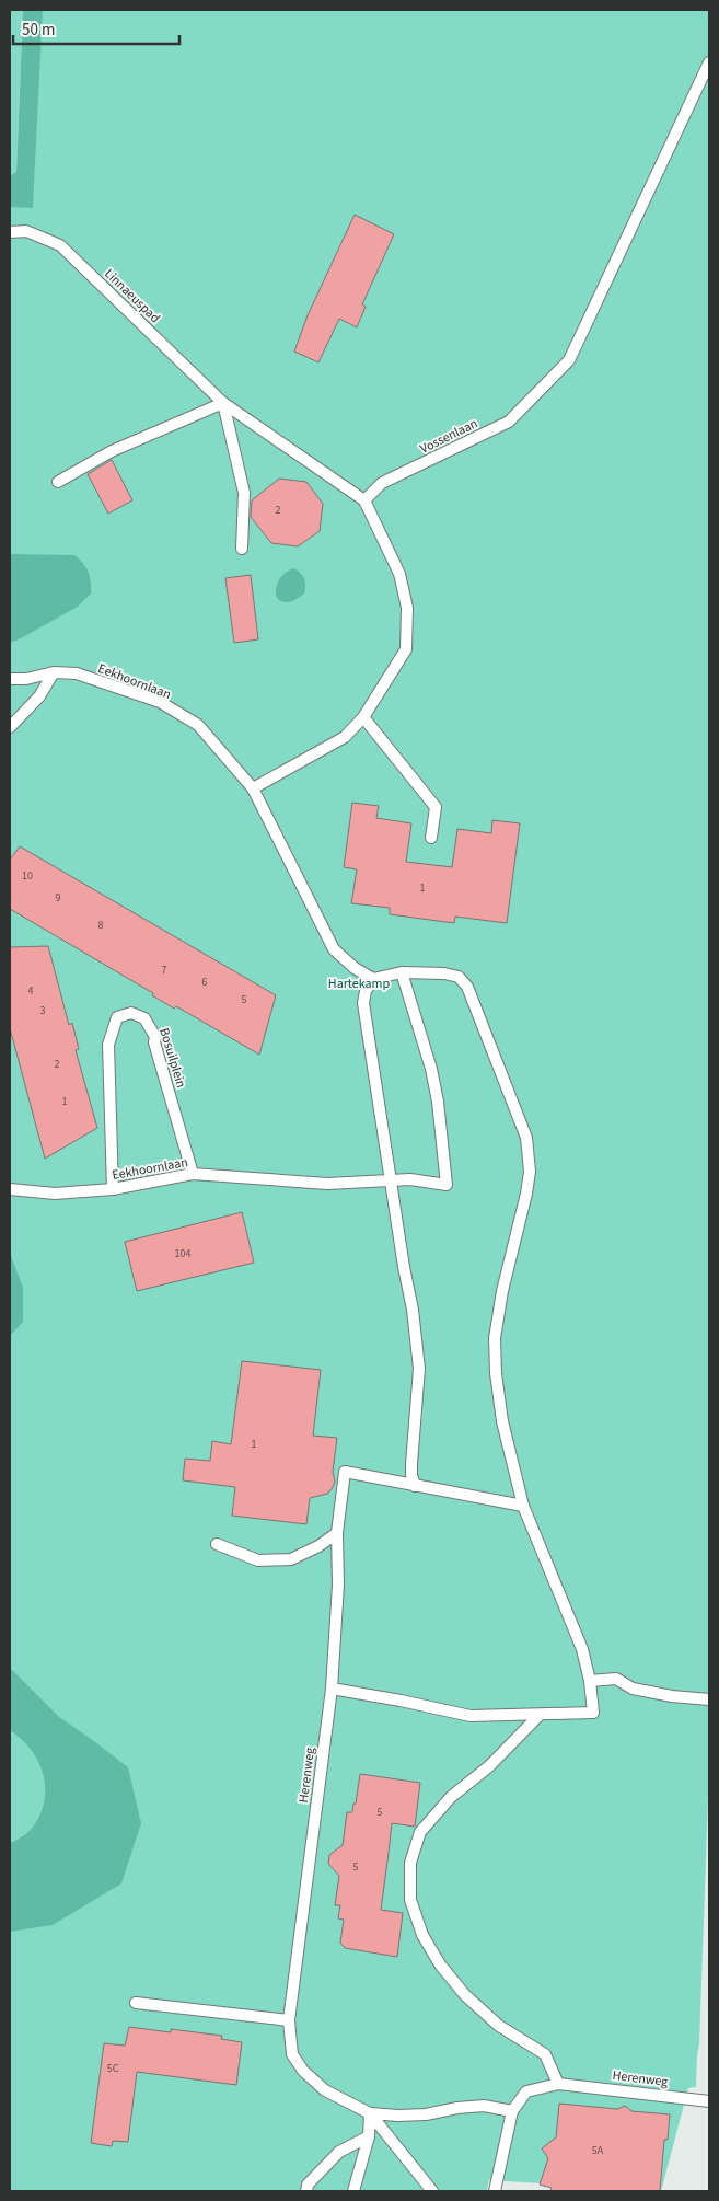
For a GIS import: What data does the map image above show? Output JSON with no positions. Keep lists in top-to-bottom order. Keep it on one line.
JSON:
{"streets":{"lane":["Linnaeuspad","Vossenlaan","Eekhoornlaan","Bosuilplein","Herenweg"]},"crossings":[["Linnaeuspad","Vossenlaan"],["Eekhoornlaan","Bosuilplein"]],"parks":["Hartekamp"],"house_numbers":["2","10","1","9","8","7","6","4","5","3","2","1","104","1","5","5","5C","5A"],"scale_bar":"50 m"}
